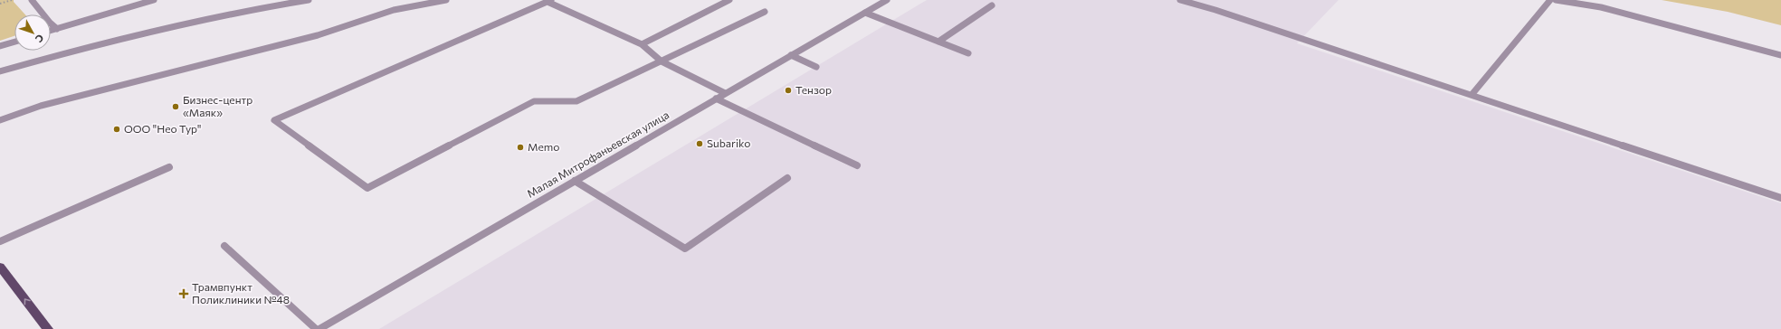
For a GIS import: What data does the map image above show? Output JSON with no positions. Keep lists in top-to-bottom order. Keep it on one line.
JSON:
{"streets":{"street":["Малая Митрофаньевская улица"]},"places":{"other":["Тензор","Бизнес-центр «Маяк»","ООО \"Нео Тур\"","Subariko","Memo"],"health":["Трамвпункт Поликлиники №48"]},"north":"bottom right"}
